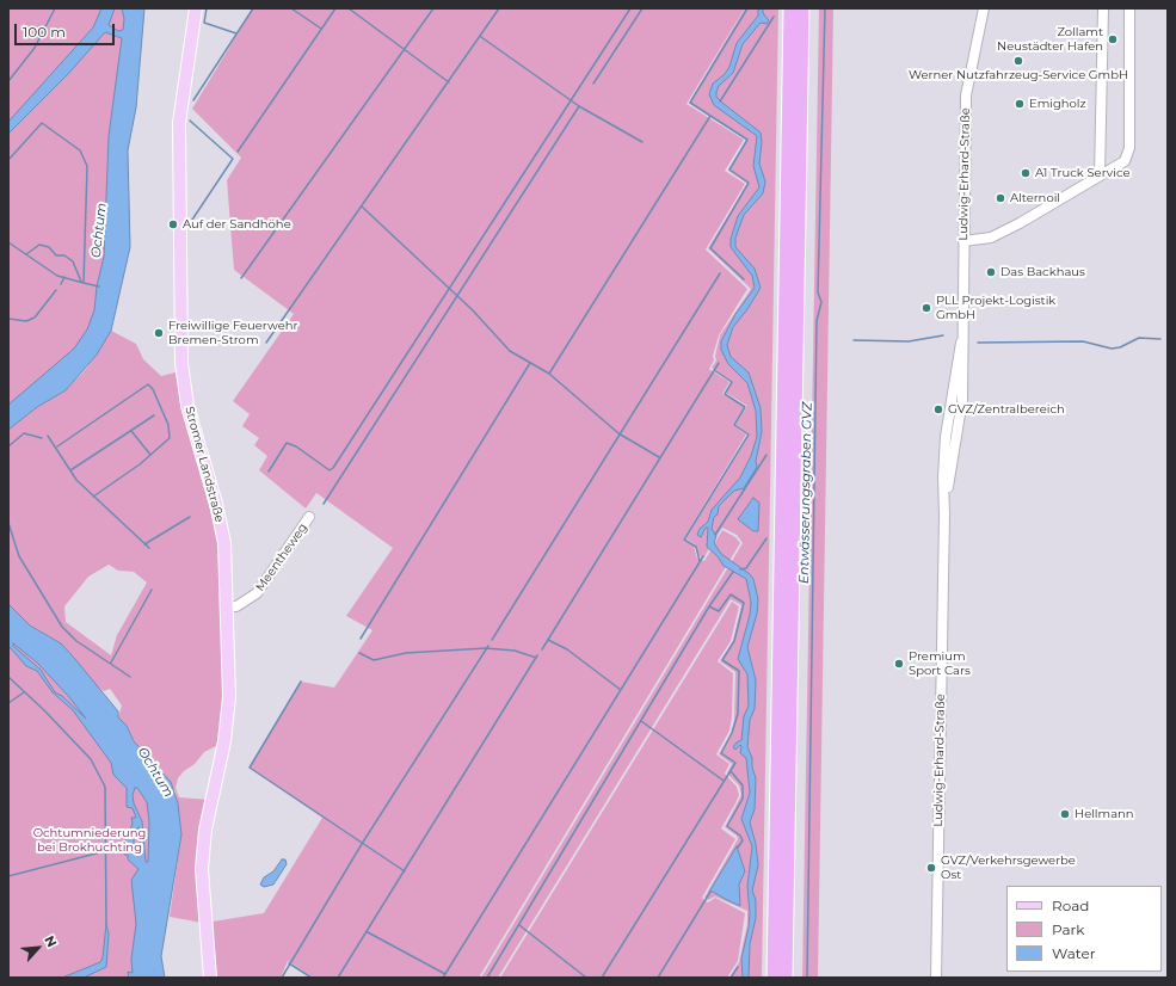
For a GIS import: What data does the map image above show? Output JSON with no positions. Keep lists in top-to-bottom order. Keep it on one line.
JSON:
{"streets":{"main road":["Stromer Landstraße"],"street":["Ludwig-Erhard-Straße","Meentheweg"]},"crossings":[["Stromer Landstraße","Meentheweg"]],"water":["Ochtum","Entwässerungsgraben GVZ"],"parks":["Ochtumniederung bei Brokhuchting"],"places":["Zollamt Neustädter Hafen","Werner Nutzfahrzeug-Service GmbH","Emigholz","A1 Truck Service","Alternoil","Auf der Sandhöhe","Das Backhaus","PLL Projekt-Logistik GmbH","Freiwillige Feuerwehr Bremen-Strom","GVZ/Zentralbereich","Premium Sport Cars","Hellmann","GVZ/Verkehrsgewerbe Ost"],"legend":["Road","Park","Water"],"scale_bar":"100 m","north":"top right"}
